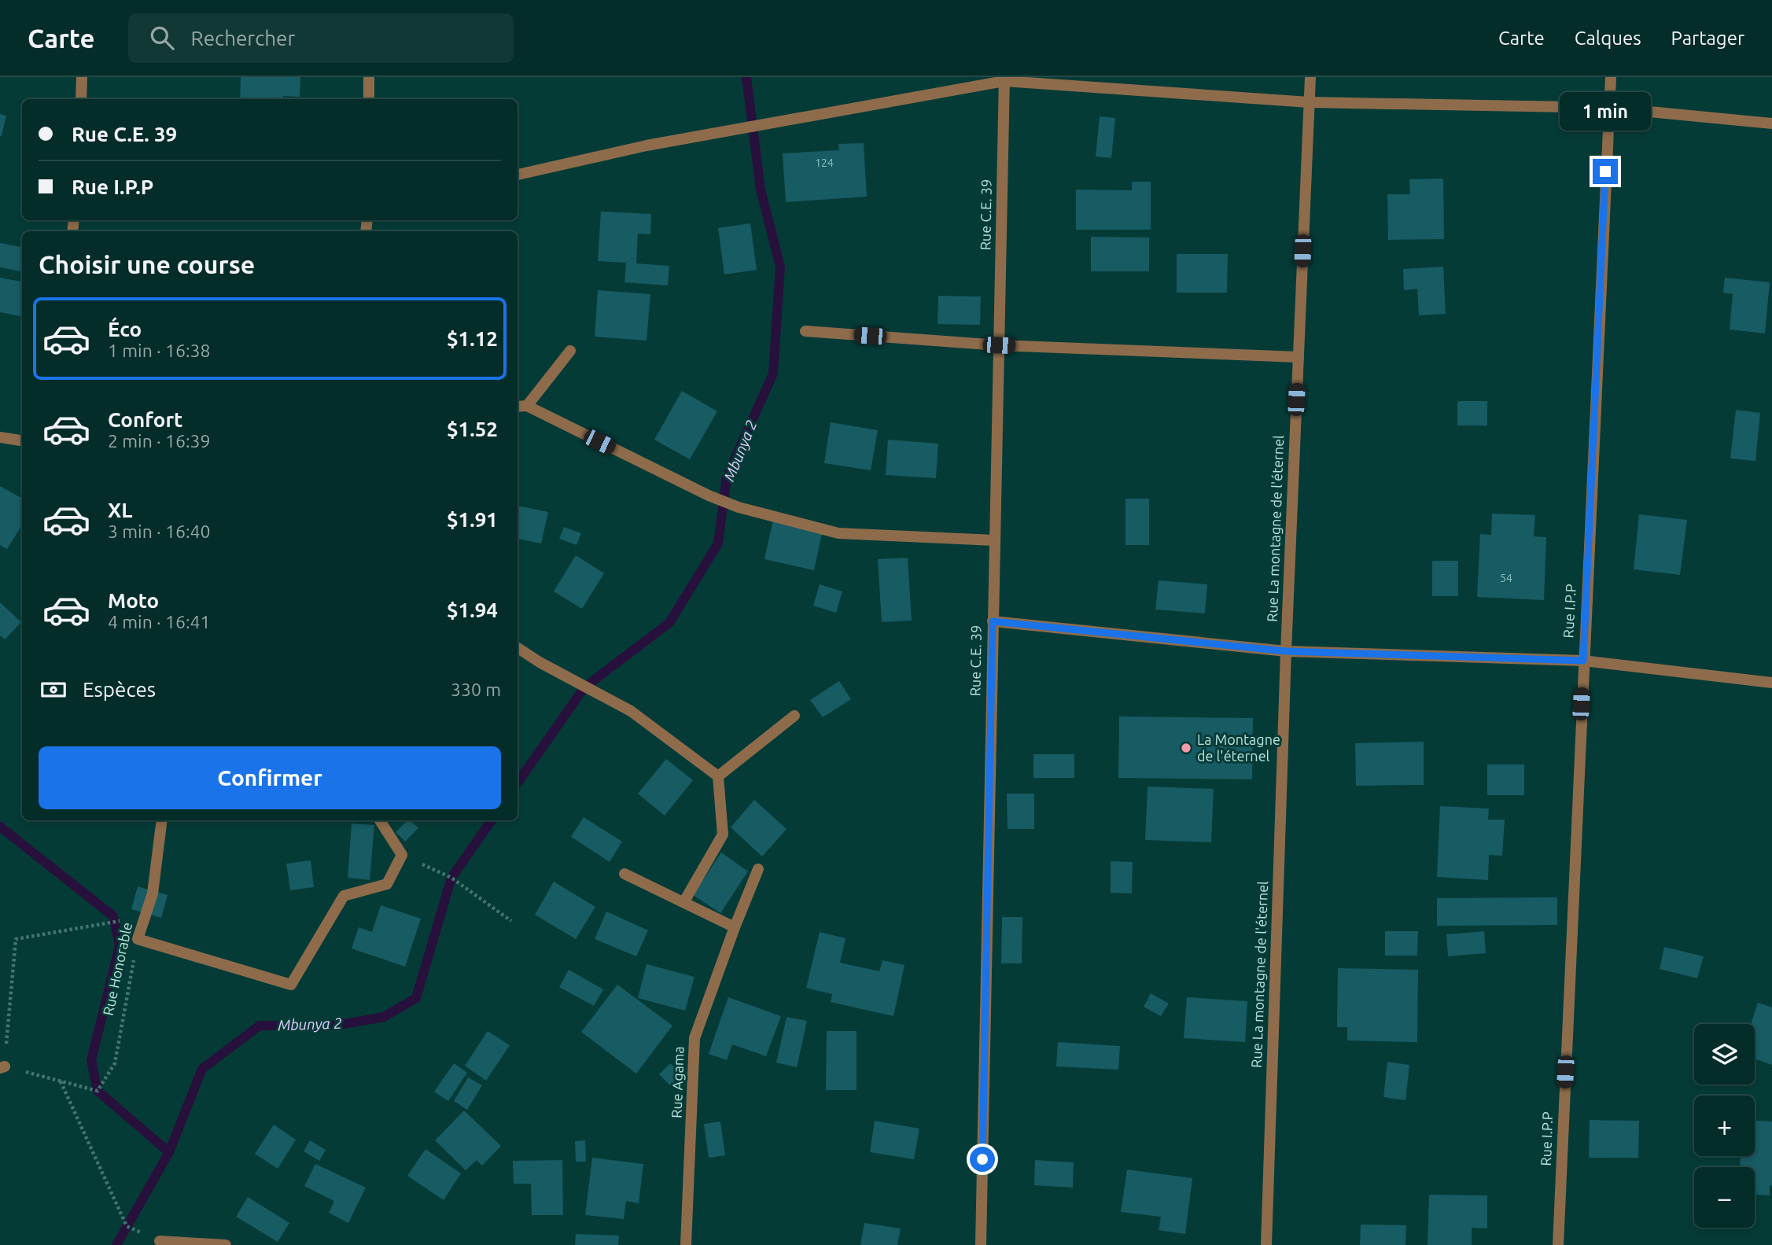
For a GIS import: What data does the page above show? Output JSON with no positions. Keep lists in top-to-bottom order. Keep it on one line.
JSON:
{"streets":{"street":["Rue C.E. 39","Rue La montagne de l'éternel","Rue I.P.P","Rue Honorable","Rue Agama"]},"water":["Mbunya 2"],"places":["La Montagne de l'éternel"],"house_numbers":["124","54"],"page":{"header":"Carte","search":"Rechercher","nav":["Carte","Calques","Partager"],"bubble":"1 min","banner":["Rue C.E. 39","Rue I.P.P"],"heading":"Choisir une course","list":[{"name":"Éco","note":"1 min · 16:38","value":"$1.12"},{"name":"Confort","note":"2 min · 16:39","value":"$1.52"},{"name":"XL","note":"3 min · 16:40","value":"$1.91"},{"name":"Moto","note":"4 min · 16:41","value":"$1.94"}],"pay":["Espèces","330 m"],"buttons":"Confirmer","map_buttons":["+","−"]}}
